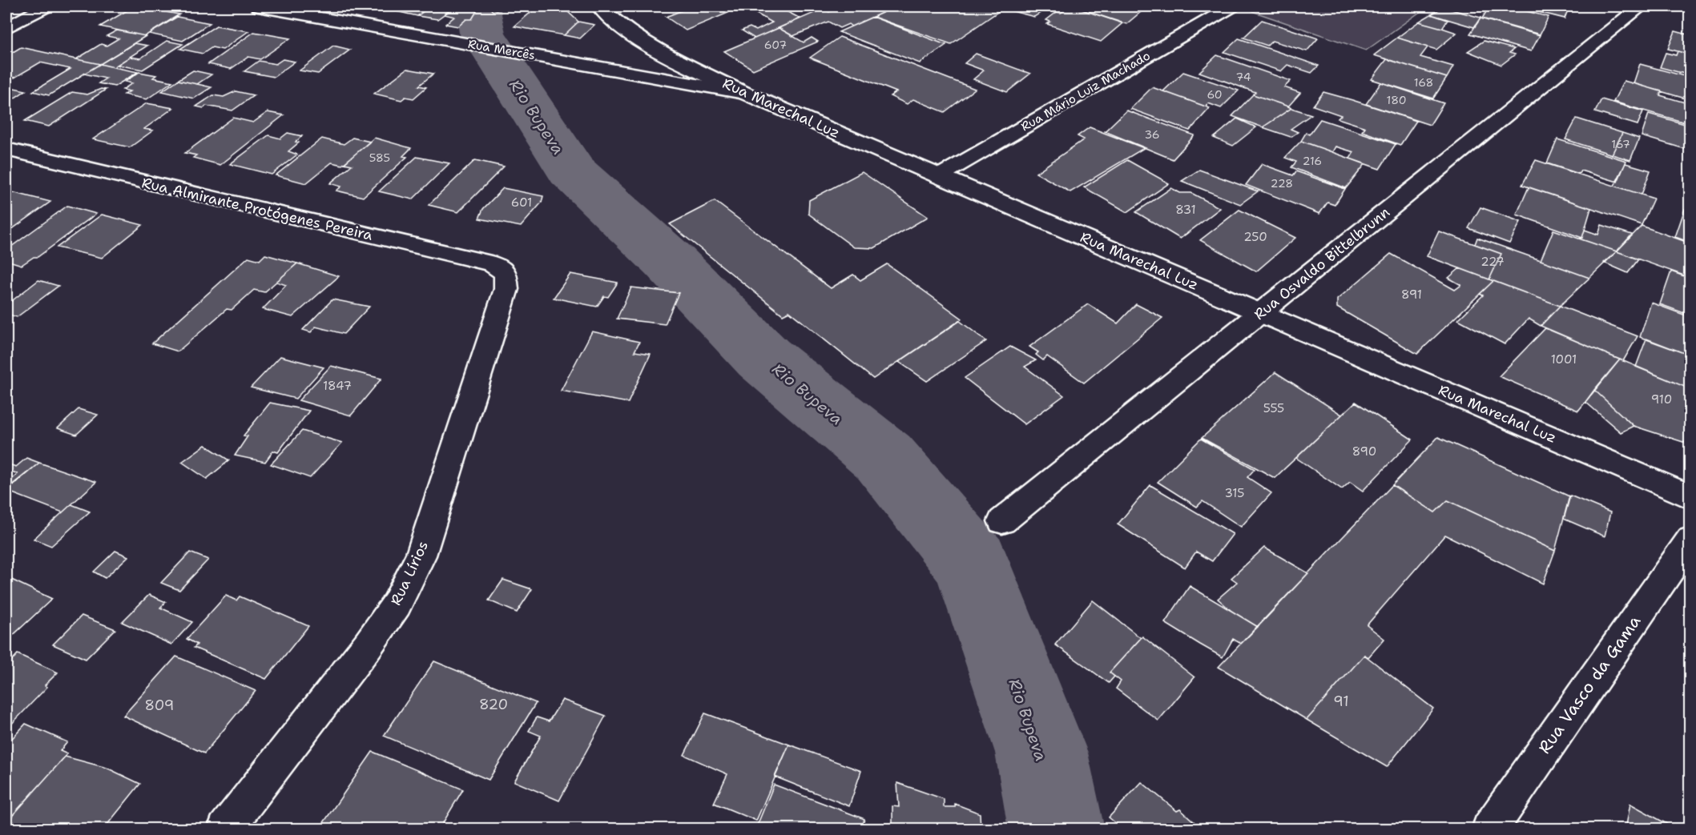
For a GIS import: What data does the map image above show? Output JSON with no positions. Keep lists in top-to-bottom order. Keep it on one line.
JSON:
{"streets":{"street":["Rua Mercês","Rua Mário Luiz Machado","Rua Marechal Luz","Rua Almirante Protógenes Pereira","Rua Osvaldo Bittelbrunn","Rua Lírios","Rua Vasco da Gama"]},"crossings":[["Rua Mercês","Rua Marechal Luz"],["Rua Mário Luiz Machado","Rua Marechal Luz"],["Rua Marechal Luz","Rua Osvaldo Bittelbrunn"],["Rua Almirante Protógenes Pereira","Rua Lírios"]],"water":["Rio Bupeva"],"house_numbers":["607","74","168","60","180","36","167","585","216","228","601","831","250","227","891","1001","1847","910","555","890","315","91","820","809"]}
